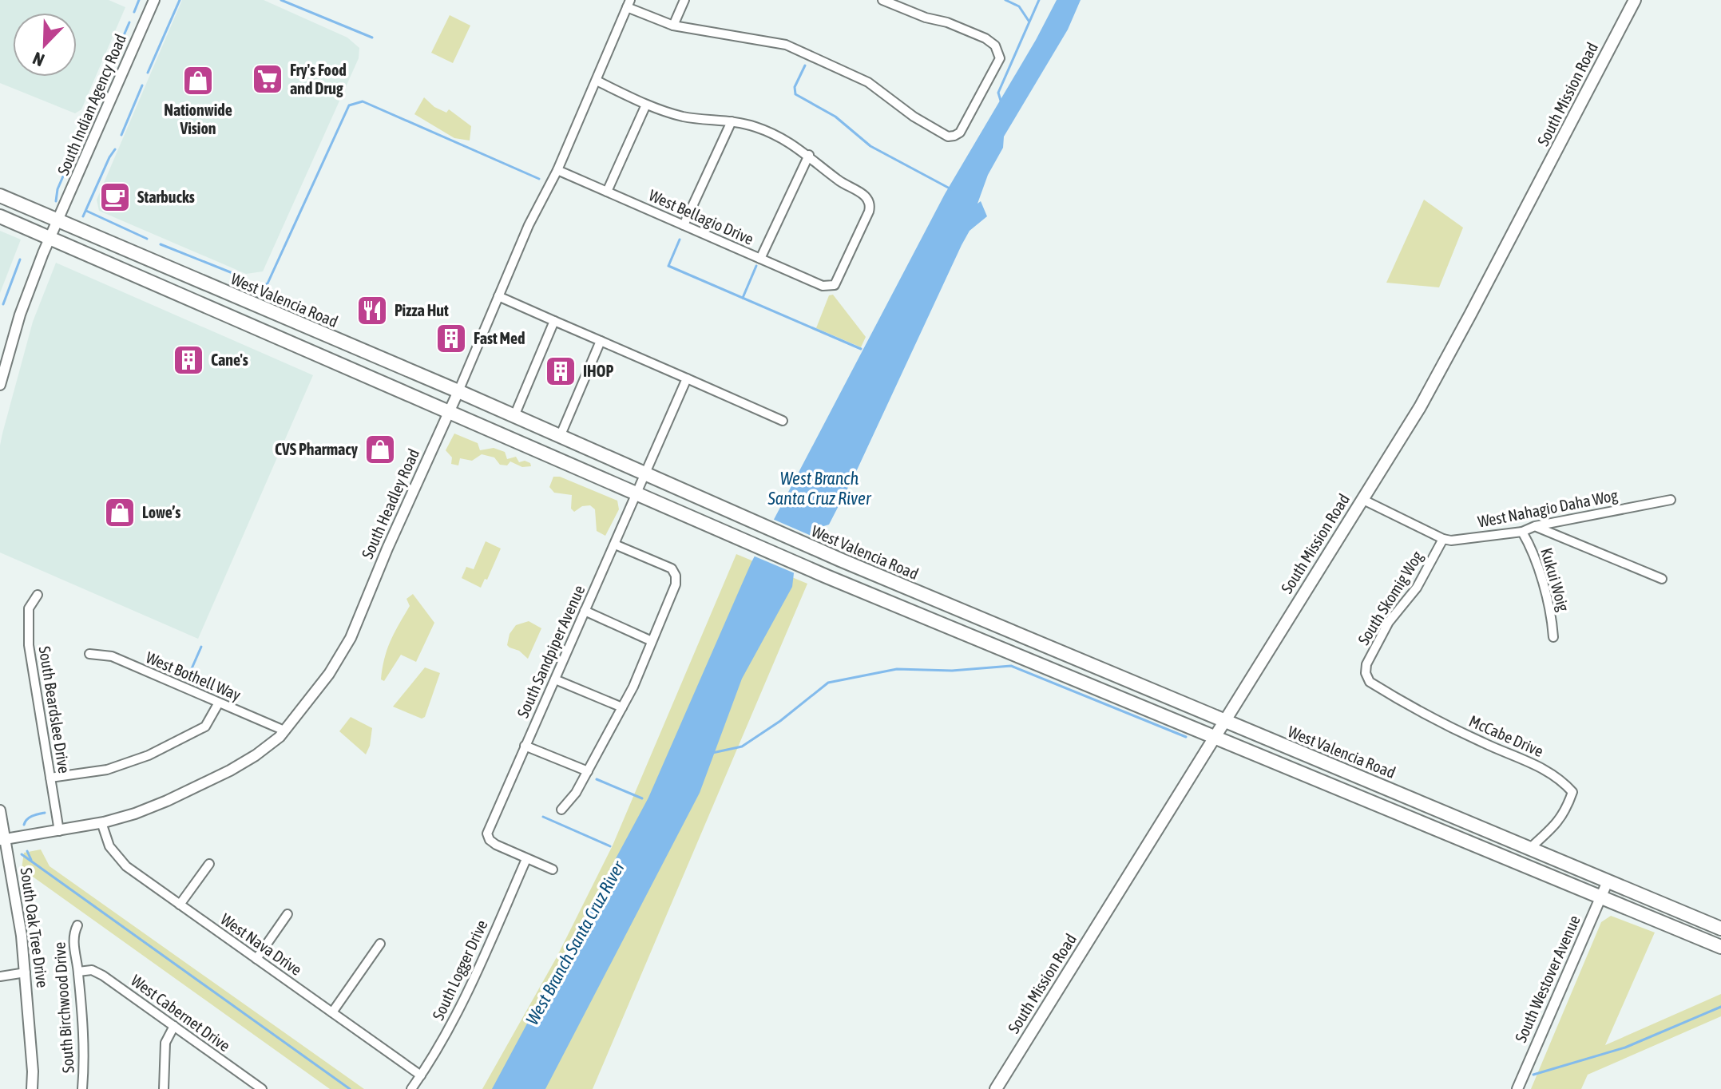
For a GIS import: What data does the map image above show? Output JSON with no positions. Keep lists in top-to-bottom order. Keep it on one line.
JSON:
{"streets":{"main road":["South Mission Road","West Valencia Road"],"street":["South Indian Agency Road","West Bellagio Drive","South Headley Road","West Nahagio Daha Wog","Kukui Woig","South Skomig Wog","South Sandpiper Avenue","West Bothell Way","South Beardslee Drive","McCabe Drive","South Oak Tree Drive","West Nava Drive","South Logger Drive","South Westover Avenue","South Birchwood Drive","West Cabernet Drive"]},"crossings":[["South Mission Road","West Valencia Road"],["South Mission Road","West Nahagio Daha Wog"],["South Indian Agency Road","West Valencia Road"],["West Bellagio Drive","South Headley Road"],["West Valencia Road","South Headley Road"],["West Valencia Road","South Sandpiper Avenue"],["West Valencia Road","McCabe Drive"],["West Valencia Road","South Westover Avenue"],["South Headley Road","West Bothell Way"],["South Headley Road","South Beardslee Drive"],["South Headley Road","South Oak Tree Drive"],["South Headley Road","West Nava Drive"],["West Nahagio Daha Wog","Kukui Woig"],["West Nahagio Daha Wog","South Skomig Wog"],["South Skomig Wog","McCabe Drive"],["South Sandpiper Avenue","South Logger Drive"],["West Nava Drive","South Logger Drive"],["South Birchwood Drive","West Cabernet Drive"]],"water":["West Branch Santa Cruz River"],"places":{"supermarket":["Fry's Food and Drug"],"shop":["Nationwide Vision","CVS Pharmacy","Lowe’s"],"cafe":["Starbucks"],"restaurant":["Pizza Hut"],"building":["Fast Med","Cane's","IHOP"]},"north":"bottom left"}
